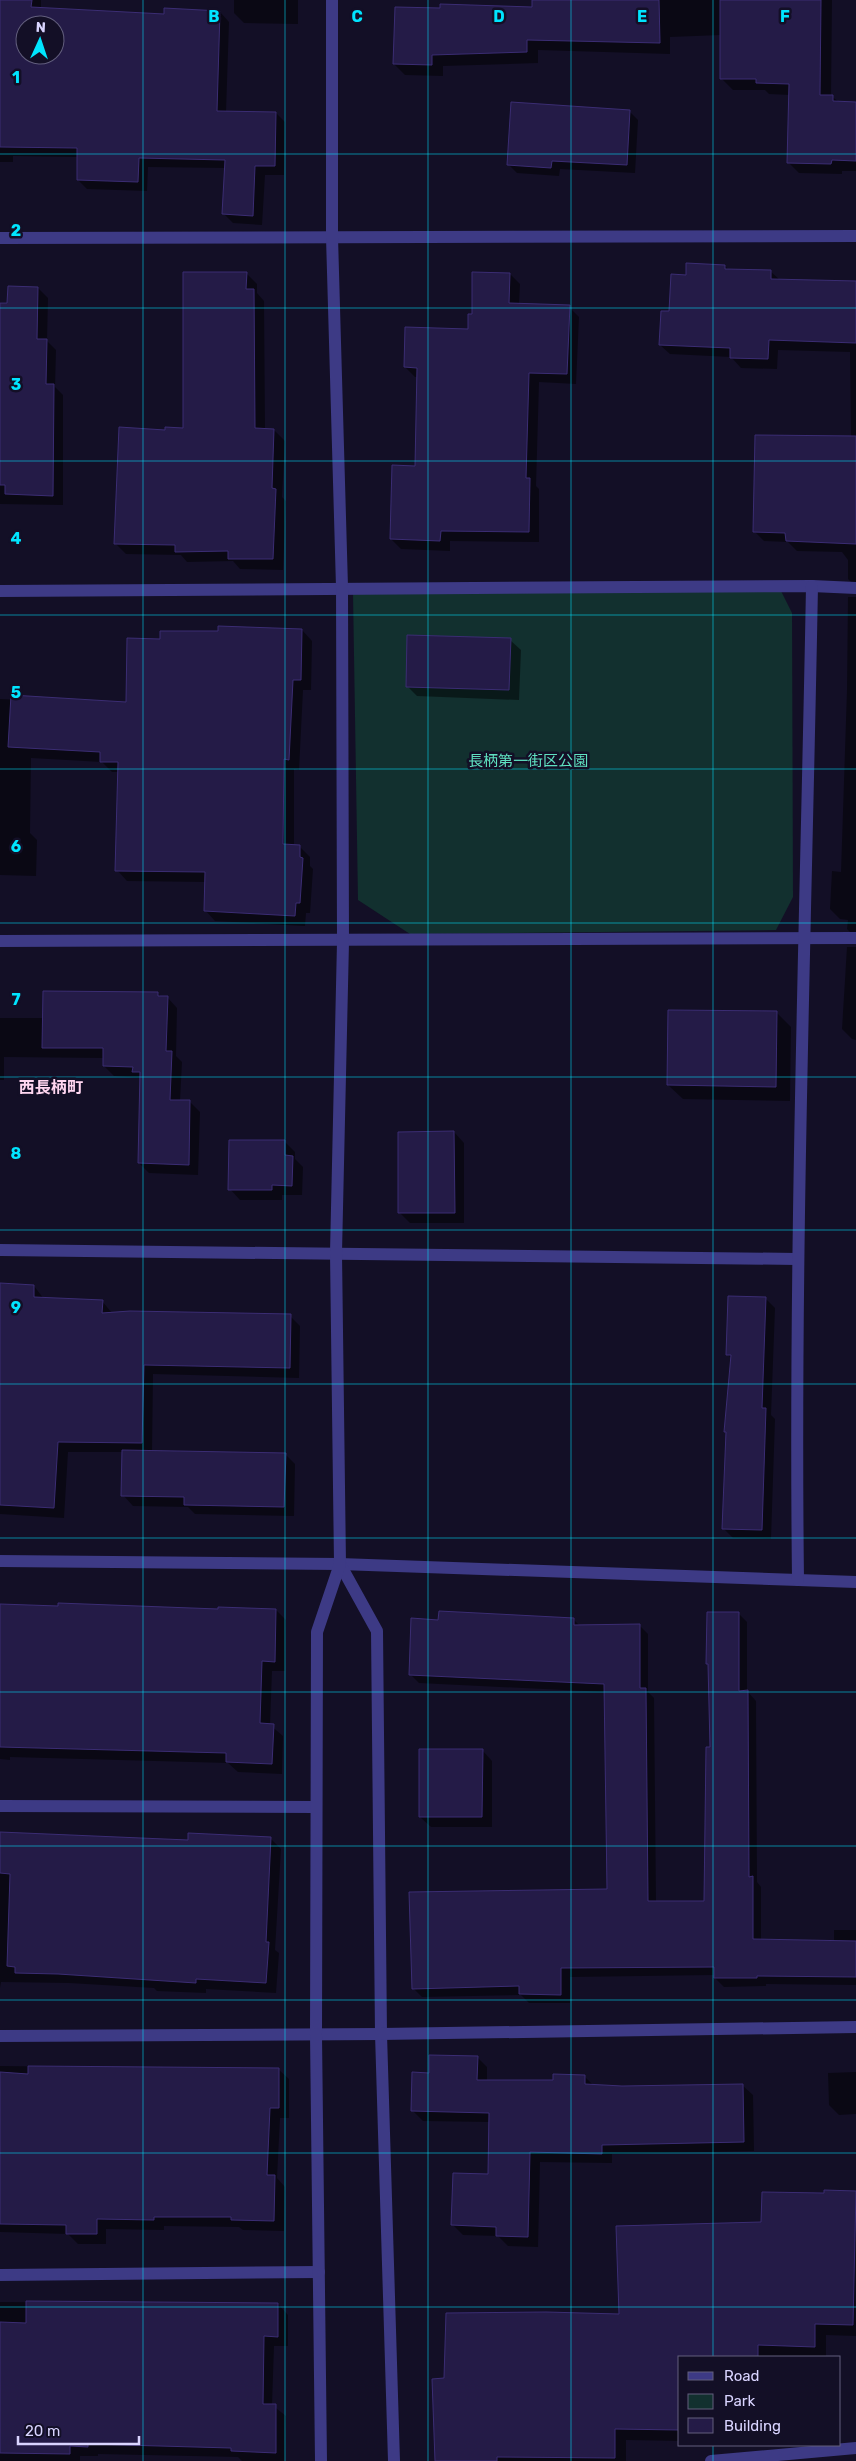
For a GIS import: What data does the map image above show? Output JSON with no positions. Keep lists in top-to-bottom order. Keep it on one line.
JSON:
{"districts":["西長柄町"],"parks":["長柄第一街区公園"],"legend":["Road","Park","Building"],"scale_bar":"20 m","north":"top","grid":{"columns":["B","C","D","E","F"],"rows":["1","2","3","4","5","6","7","8","9"]}}
